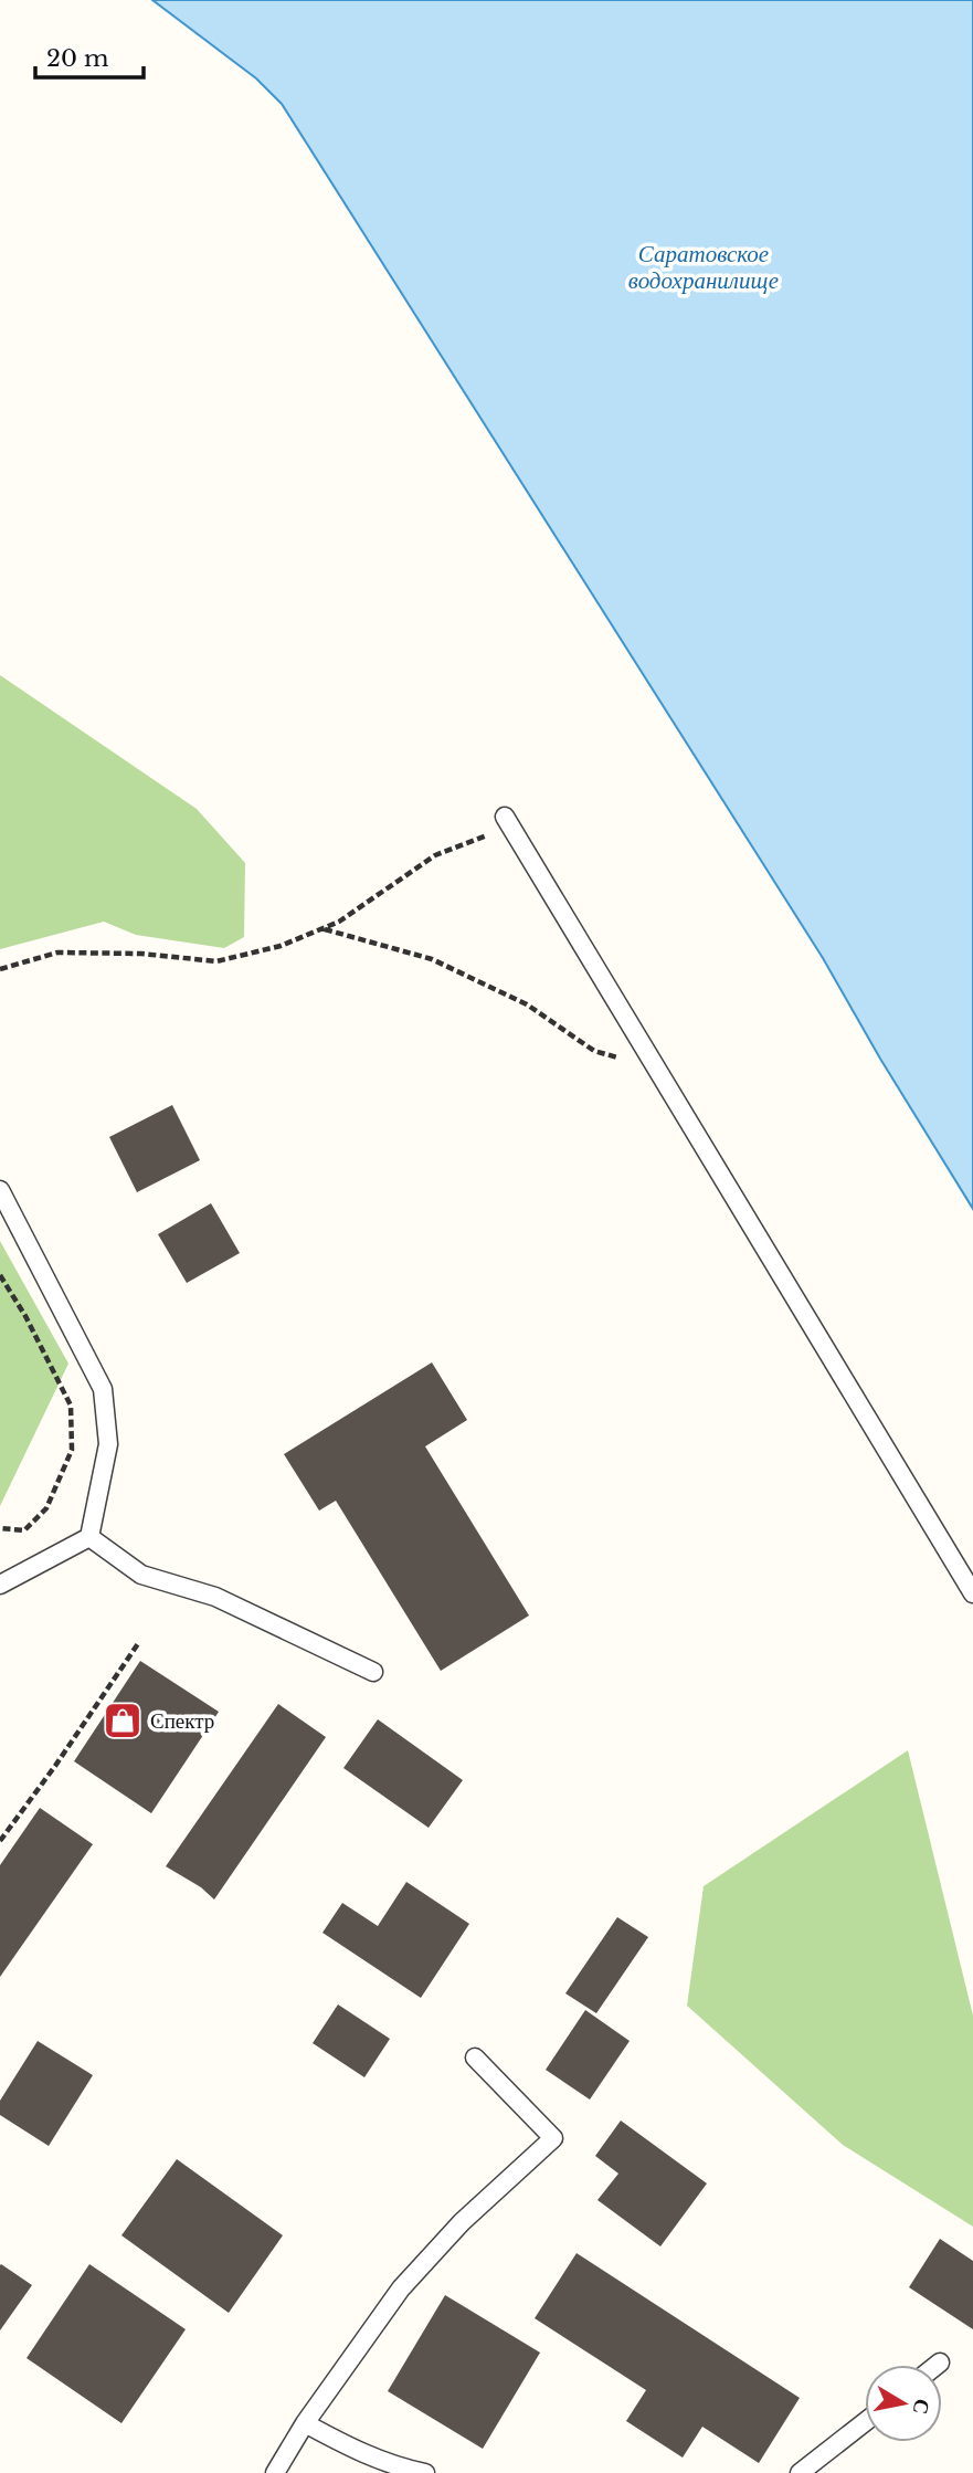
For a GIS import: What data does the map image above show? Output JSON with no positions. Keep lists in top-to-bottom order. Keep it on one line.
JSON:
{"water":["Саратовское водохранилище"],"places":{"shop":["Спектр"]},"scale_bar":"20 m","north":"right"}
